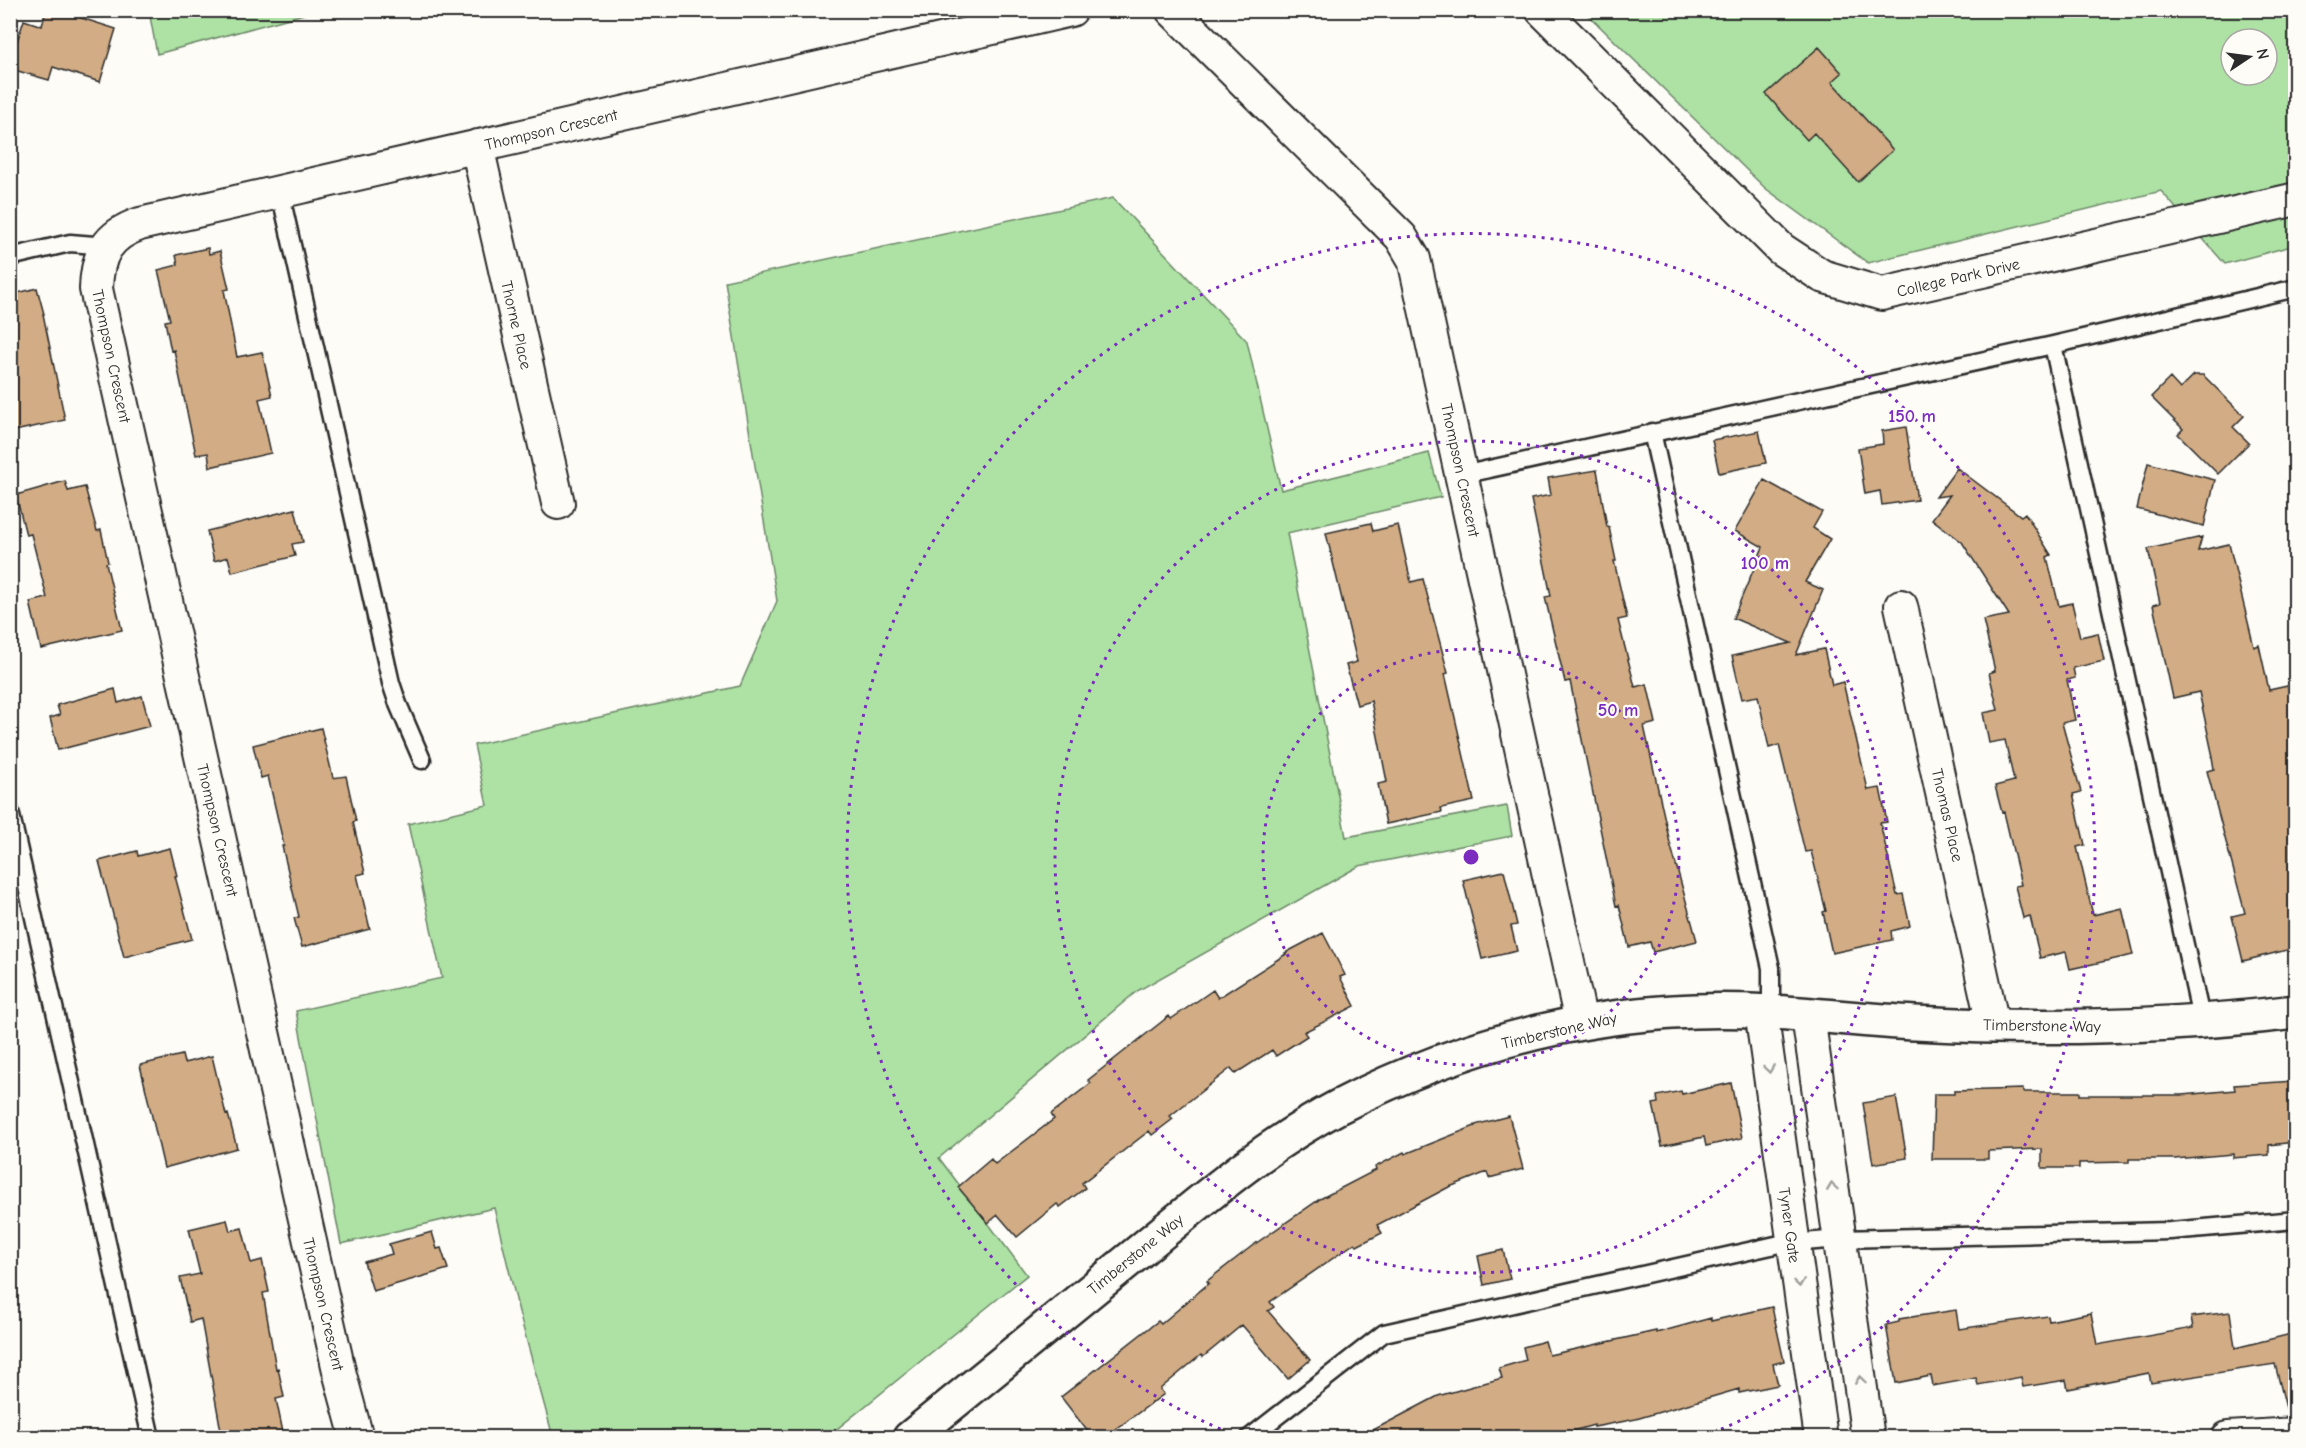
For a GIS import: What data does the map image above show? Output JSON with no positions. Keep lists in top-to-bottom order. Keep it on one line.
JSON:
{"streets":{"street":["Thompson Crescent","College Park Drive","Thorne Place","Thomas Place","Timberstone Way","Tyner Gate"]},"crossings":[["Thompson Crescent","Thorne Place"],["Thompson Crescent","Timberstone Way"],["Thomas Place","Timberstone Way"],["Timberstone Way","Tyner Gate"]],"north":"right","rings":["150 m","100 m","50 m"]}
